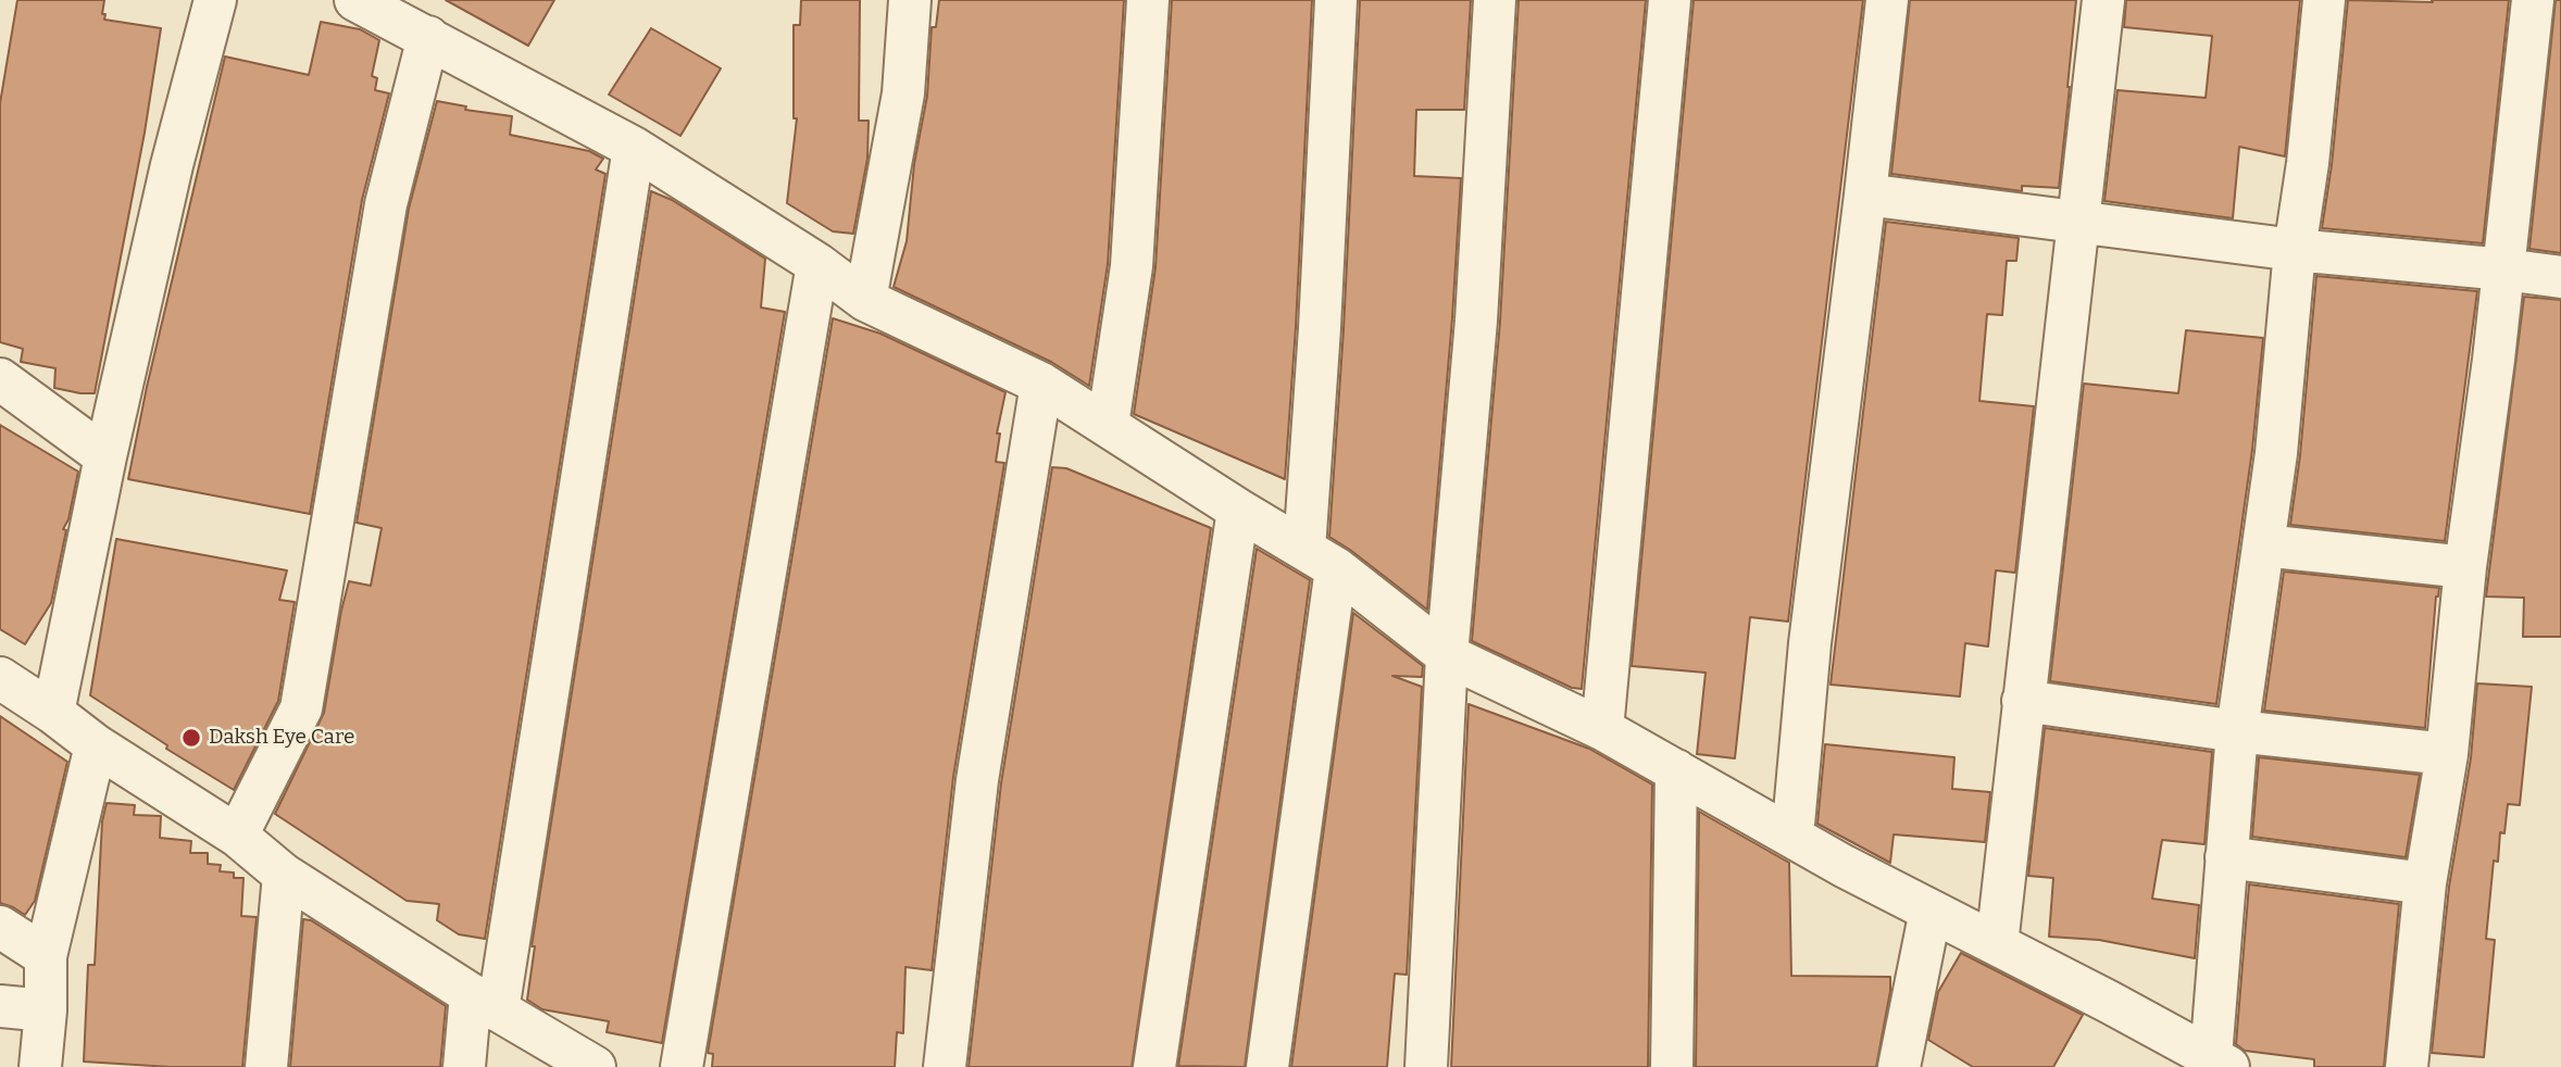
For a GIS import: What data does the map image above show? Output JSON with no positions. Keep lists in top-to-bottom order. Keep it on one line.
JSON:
{"places":["Daksh Eye Care"]}
